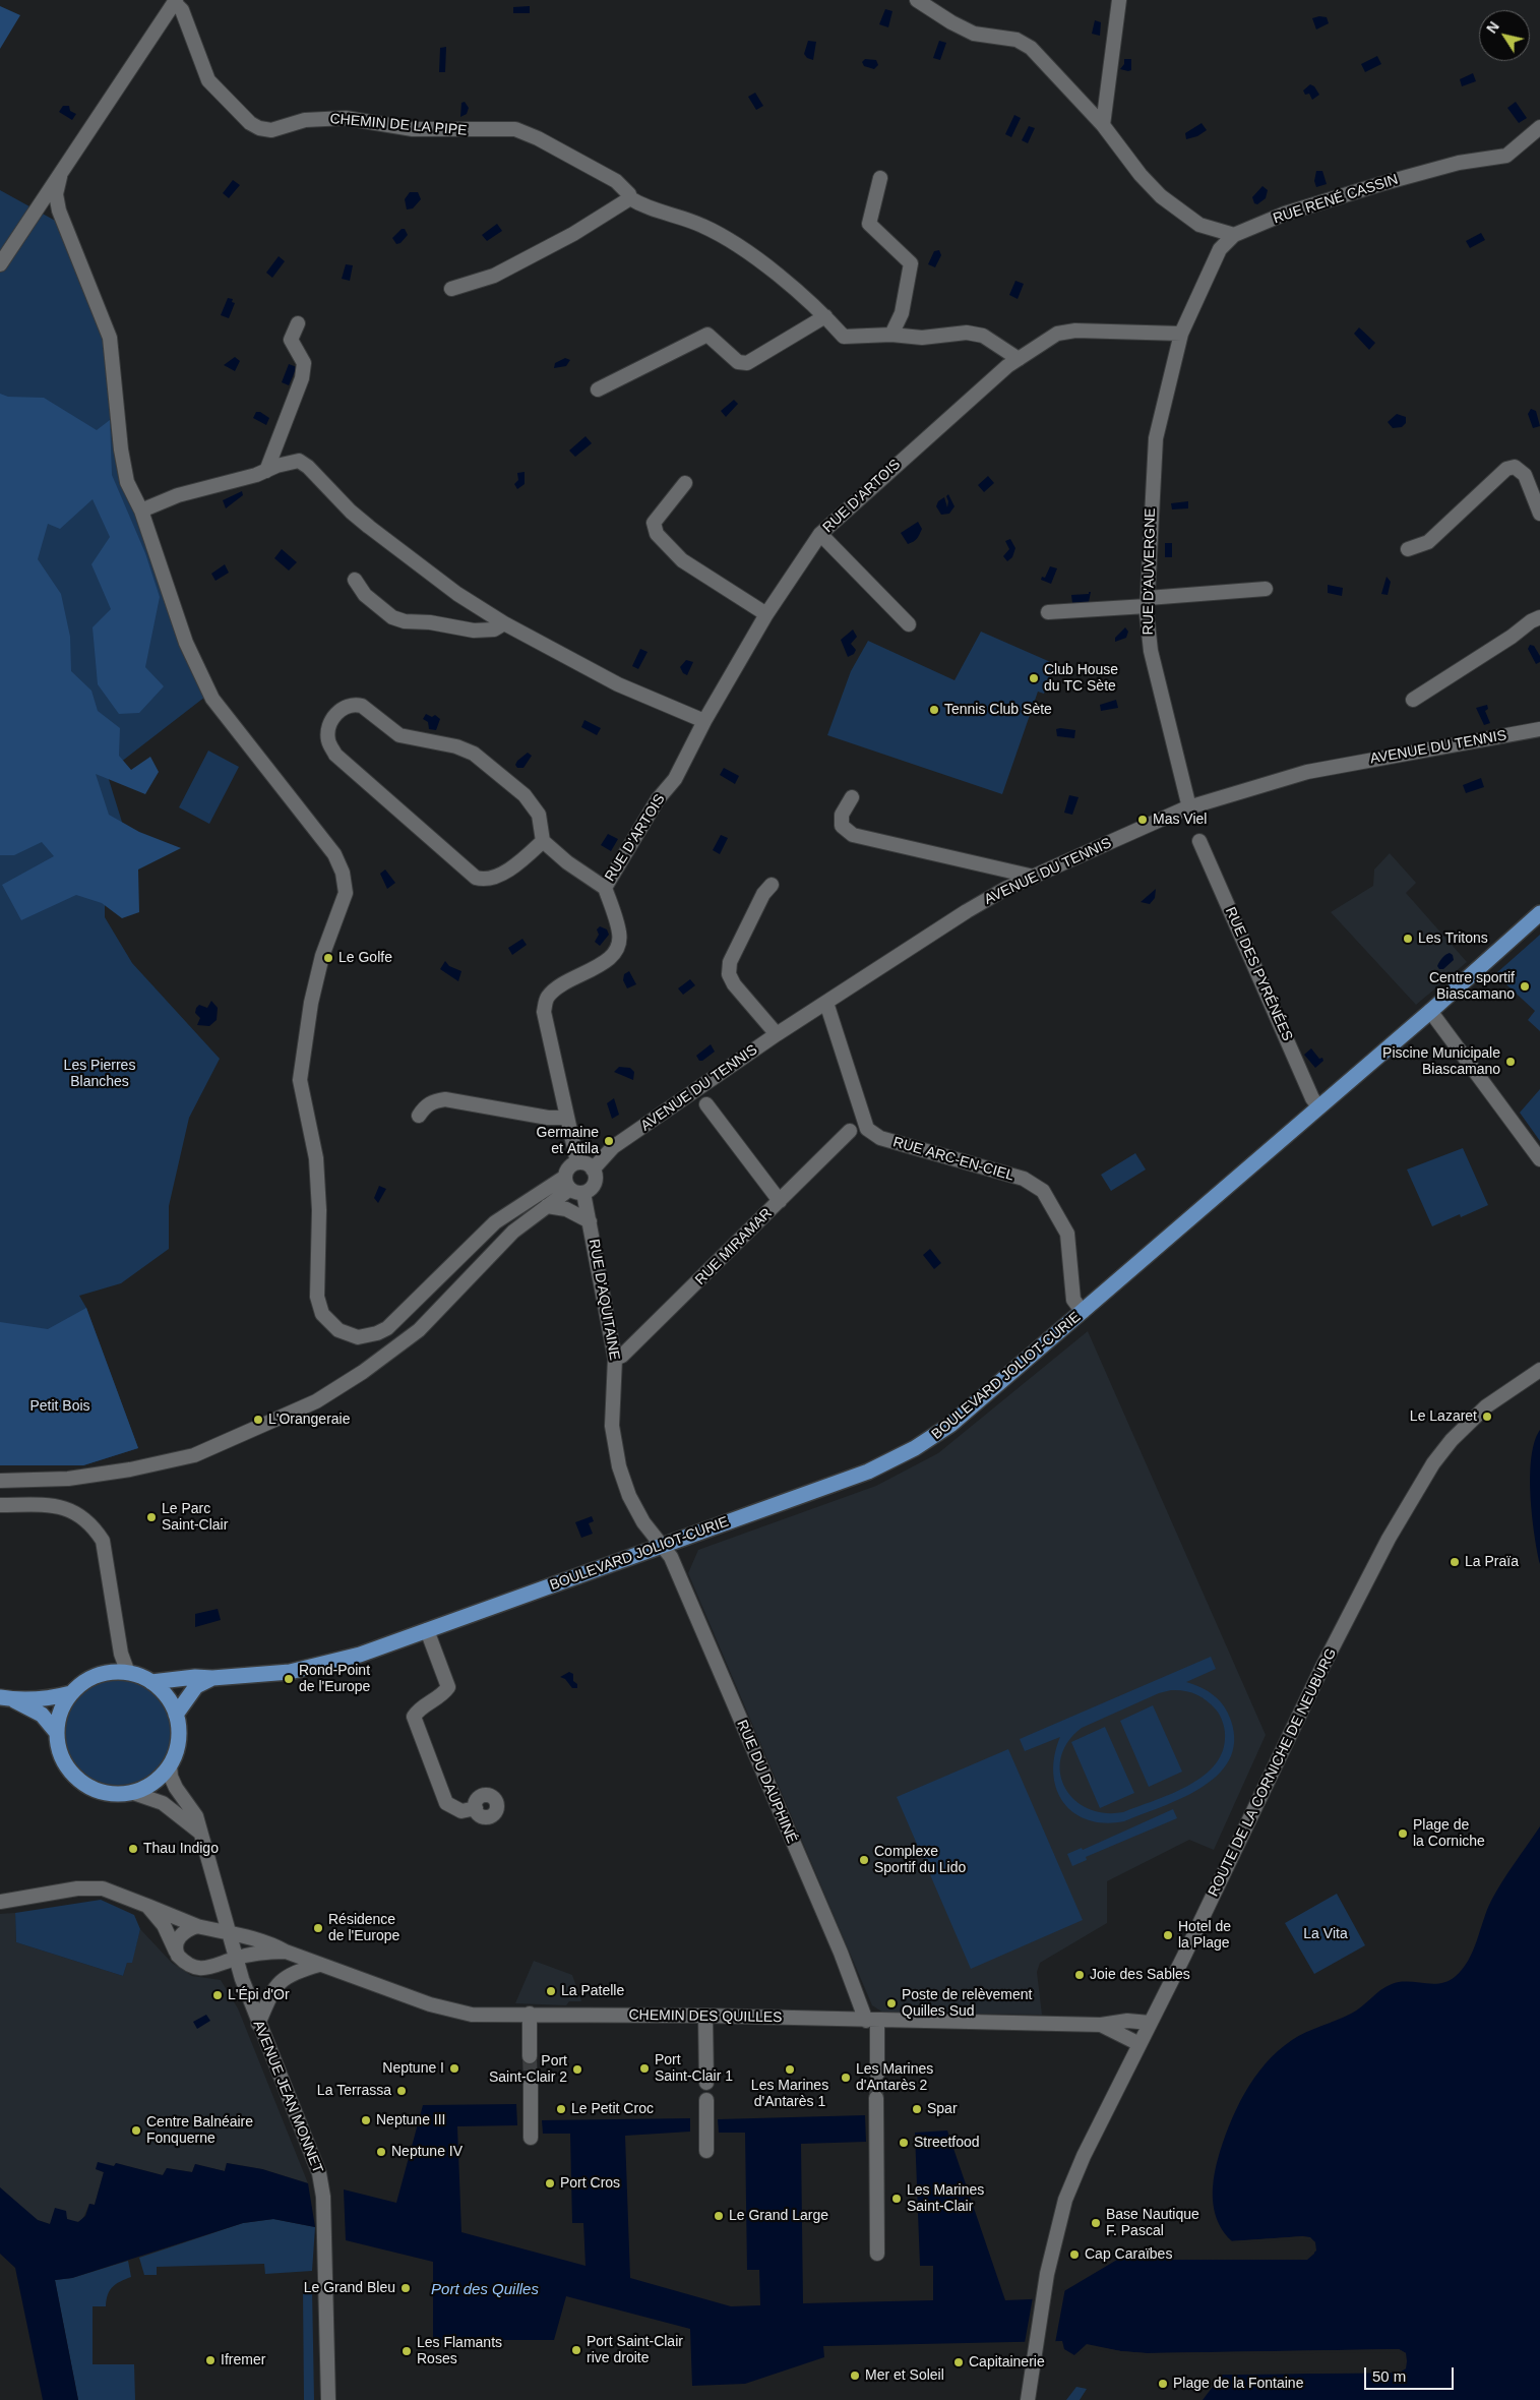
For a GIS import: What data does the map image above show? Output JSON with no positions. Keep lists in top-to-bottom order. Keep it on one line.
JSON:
{"streets":{"main road":["BOULEVARD JOLIOT-CURIE"],"street":["CHEMIN DE LA PIPE","RUE RENÉ CASSIN","RUE D'ARTOIS","RUE D'AUVERGNE","AVENUE DU TENNIS","RUE DES PYRÉNÉES","RUE ARC-EN-CIEL","RUE MIRAMAR","RUE D'AQUITAINE","ROUTE DE LA CORNICHE DE NEUBURG","RUE DU DAUPHINÉ","CHEMIN DES QUILLES","AVENUE JEAN MONNET"]},"crossings":[["CHEMIN DE LA PIPE","RUE D'ARTOIS"],["RUE RENÉ CASSIN","RUE D'ARTOIS"],["RUE RENÉ CASSIN","RUE D'AUVERGNE"],["RUE D'ARTOIS","RUE D'AUVERGNE"],["RUE D'AUVERGNE","AVENUE DU TENNIS"],["AVENUE DU TENNIS","RUE ARC-EN-CIEL"],["AVENUE DU TENNIS","RUE D'AQUITAINE"],["RUE DES PYRÉNÉES","BOULEVARD JOLIOT-CURIE"],["RUE ARC-EN-CIEL","BOULEVARD JOLIOT-CURIE"],["RUE MIRAMAR","RUE D'AQUITAINE"],["RUE D'AQUITAINE","BOULEVARD JOLIOT-CURIE"],["RUE D'AQUITAINE","RUE DU DAUPHINÉ"],["BOULEVARD JOLIOT-CURIE","RUE DU DAUPHINÉ"],["BOULEVARD JOLIOT-CURIE","AVENUE JEAN MONNET"],["ROUTE DE LA CORNICHE DE NEUBURG","CHEMIN DES QUILLES"],["RUE DU DAUPHINÉ","CHEMIN DES QUILLES"],["CHEMIN DES QUILLES","AVENUE JEAN MONNET"]],"water":["Port des Quilles"],"parks":["Les Pierres Blanches","Petit Bois","La Vita"],"places":["Club House du TC Sète","Tennis Club Sète","Mas Viel","Les Tritons","Le Golfe","Centre sportif Biascamano","Piscine Municipale Biascamano","Germaine et Attila","Le Lazaret","L'Orangeraie","Le Parc Saint-Clair","La Praïa","Rond-Point de l'Europe","Plage de la Corniche","Thau Indigo","Complexe Sportif du Lido","Résidence de l'Europe","Hotel de la Plage","Joie des Sables","La Patelle","L'Épi d'Or","Poste de relèvement Quilles Sud","Neptune I","Port Saint-Clair 1","Port Saint-Clair 2","Les Marines d'Antarès 1","Les Marines d'Antarès 2","La Terrassa","Le Petit Croc","Spar","Neptune III","Centre Balnéaire Fonquerne","Streetfood","Neptune IV","Port Cros","Les Marines Saint-Clair","Le Grand Large","Base Nautique F. Pascal","Cap Caraïbes","Le Grand Bleu","Port Saint-Clair rive droite","Les Flamants Roses","Ifremer","Capitainerie","Mer et Soleil","Plage de la Fontaine"],"scale_bar":"50 m","north":"top left"}
